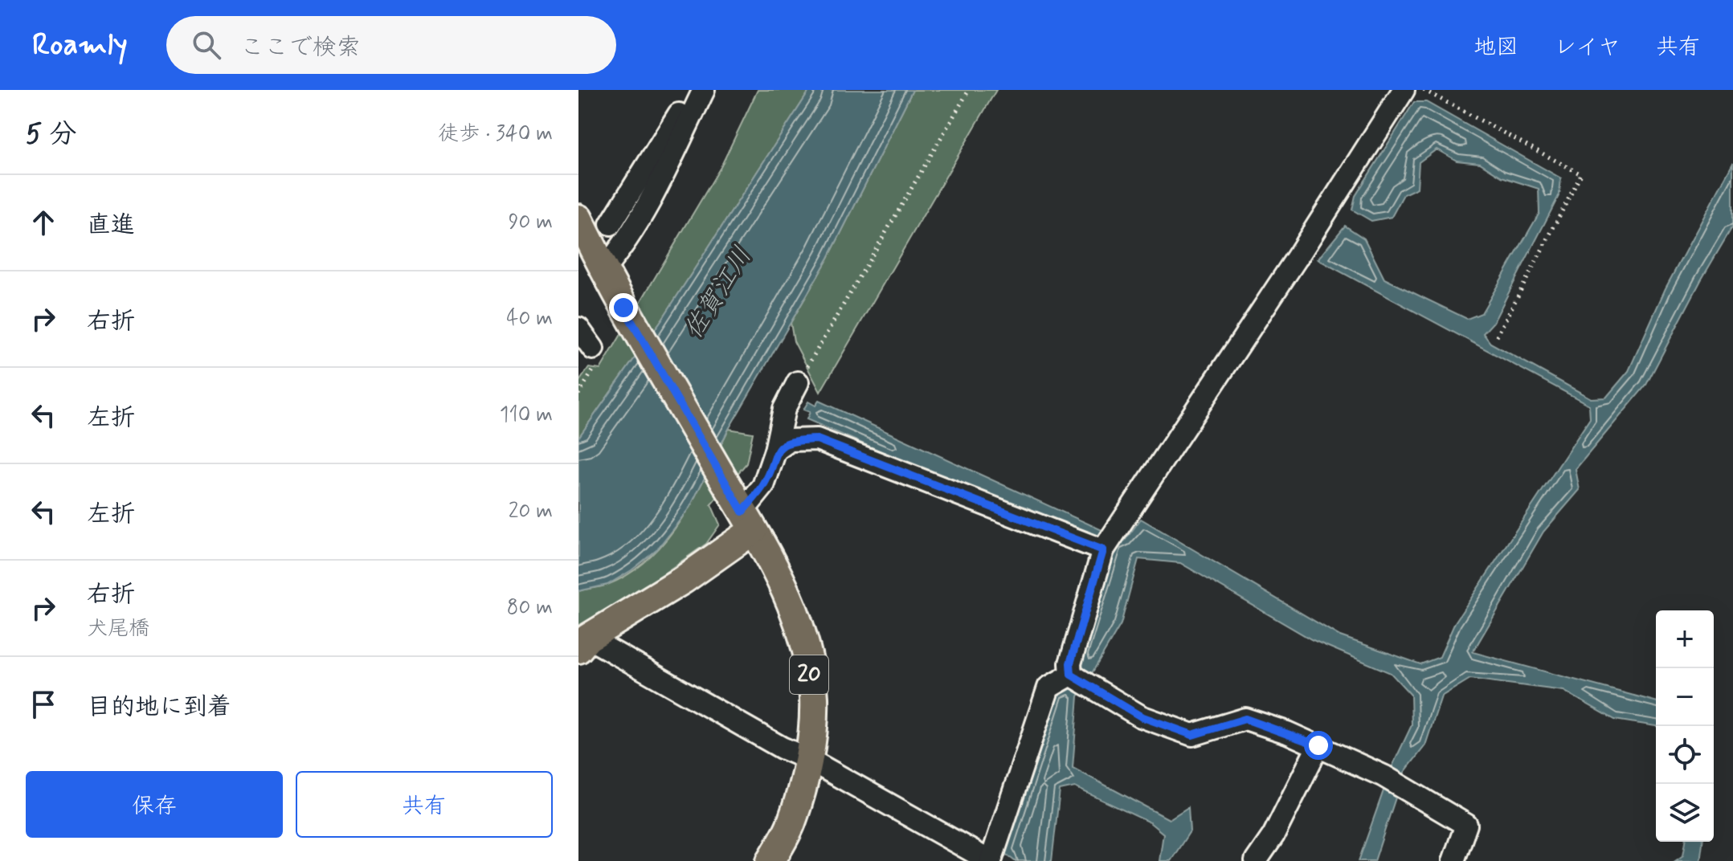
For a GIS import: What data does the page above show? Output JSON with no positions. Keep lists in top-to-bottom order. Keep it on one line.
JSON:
{"streets":{"main road":["20"]},"water":["佐賀江川"],"page":{"header":"Roamly","search":"ここで検索","nav":["地図","レイヤ","共有"],"heading":["5 分","徒歩 · 340 m"],"list":[["直進","90 m"],["右折","40 m"],["左折","110 m"],["左折","20 m"],["右折","犬尾橋","80 m"],"目的地に到着"],"map_buttons":["+","−"],"buttons":["保存","共有"]}}
